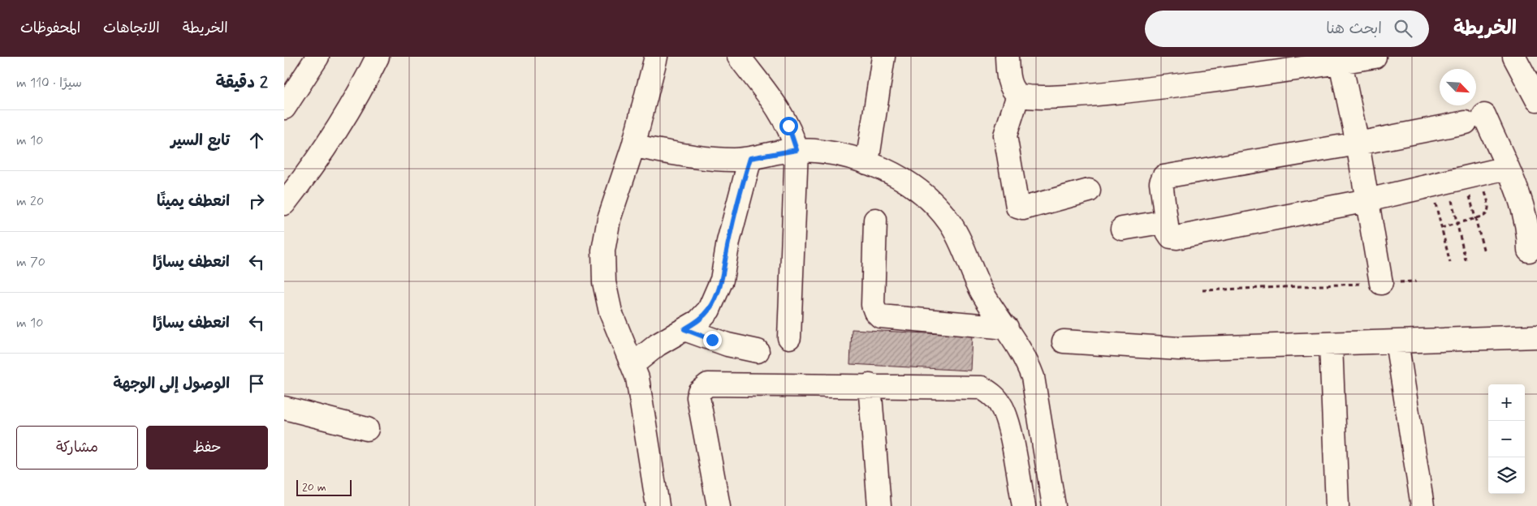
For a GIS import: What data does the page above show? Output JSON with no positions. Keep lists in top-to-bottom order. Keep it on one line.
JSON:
{"scale_bar":"20 m","north":"bottom right","page":{"header":"الخريطة","search":"ابحث هنا","nav":["الخريطة","الاتجاهات","المحفوظات"],"heading":["2 دقيقة","سيرًا · 110 m"],"list":[["تابع السير","10 m"],["انعطف يمينًا","20 m"],["انعطف يسارًا","70 m"],["انعطف يسارًا","10 m"],"الوصول إلى الوجهة"],"map_buttons":["+","−"],"buttons":["حفظ","مشاركة"],"scale":"20 m"}}
